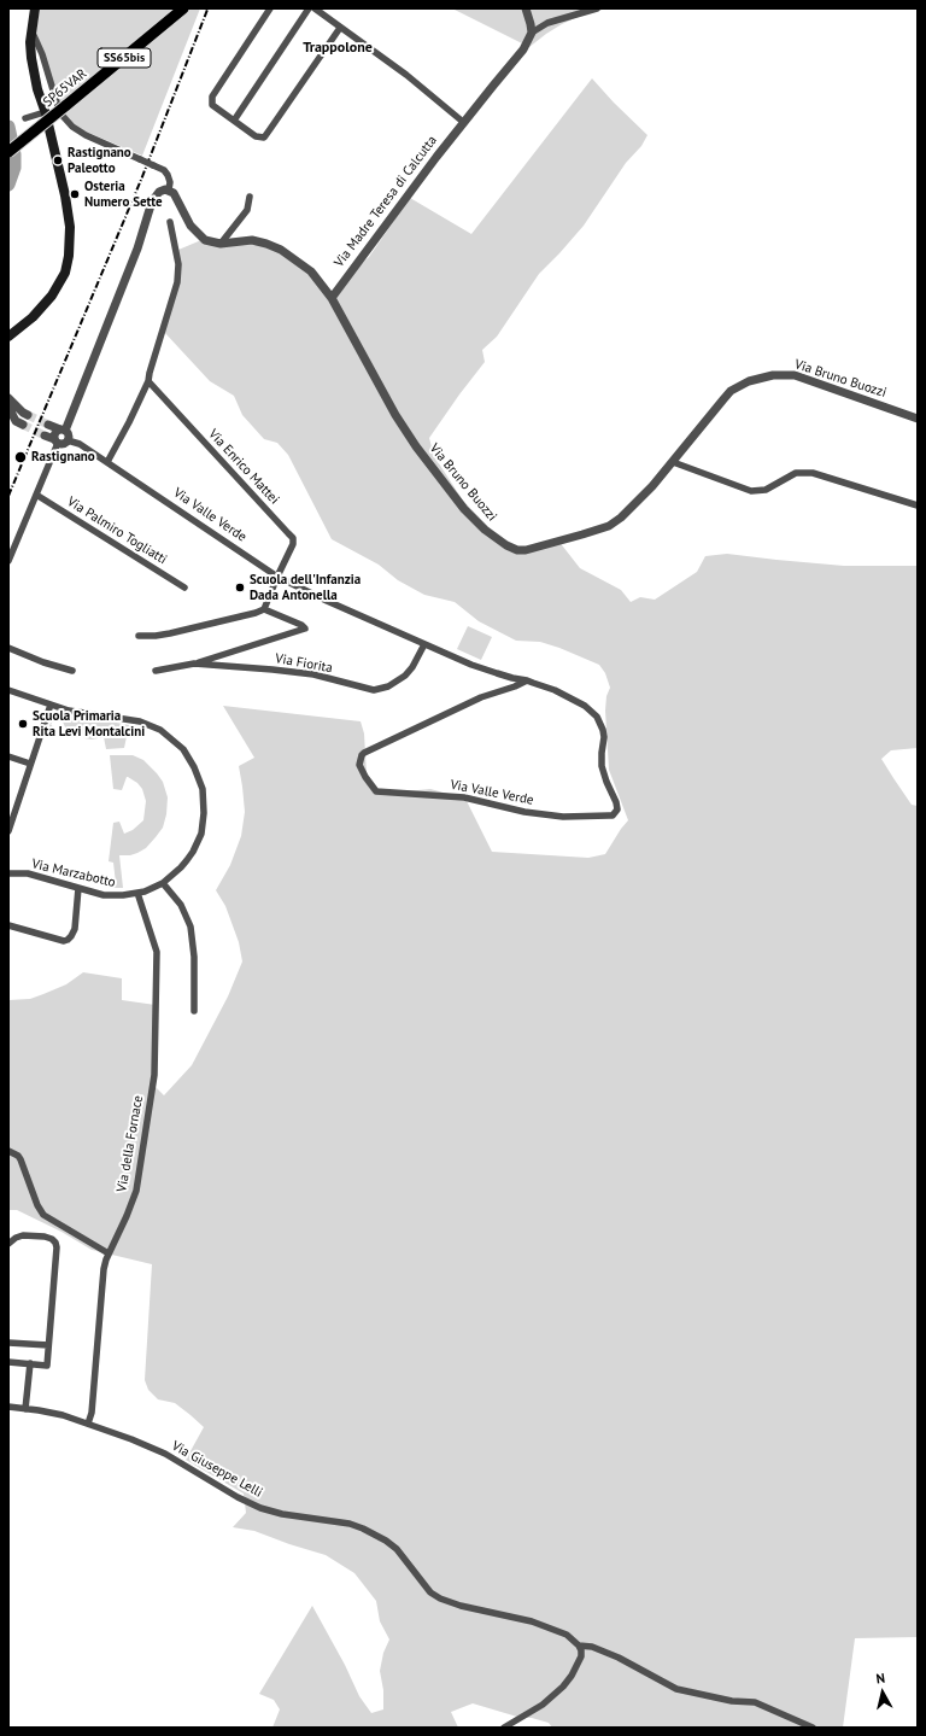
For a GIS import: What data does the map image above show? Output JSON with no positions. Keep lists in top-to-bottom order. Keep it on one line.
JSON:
{"streets":{"main road":["SS65bis","SP65VAR"],"street":["Via Madre Teresa di Calcutta","Via Bruno Buozzi","Via Enrico Mattei","Via Valle Verde","Via Palmiro Togliatti","Via Fiorita","Via Marzabotto","Via della Fornace","Via Giuseppe Lelli"]},"crossings":[["Via Madre Teresa di Calcutta","Via Bruno Buozzi"],["Via Enrico Mattei","Via Valle Verde"],["Via Valle Verde","Via Fiorita"],["Via Marzabotto","Via della Fornace"],["Via della Fornace","Via Giuseppe Lelli"]],"districts":["Trappolone"],"places":["Rastignano Paleotto","Osteria Numero Sette","Rastignano","Scuola dell'Infanzia Dada Antonella","Scuola Primaria Rita Levi Montalcini"],"north":"top"}
